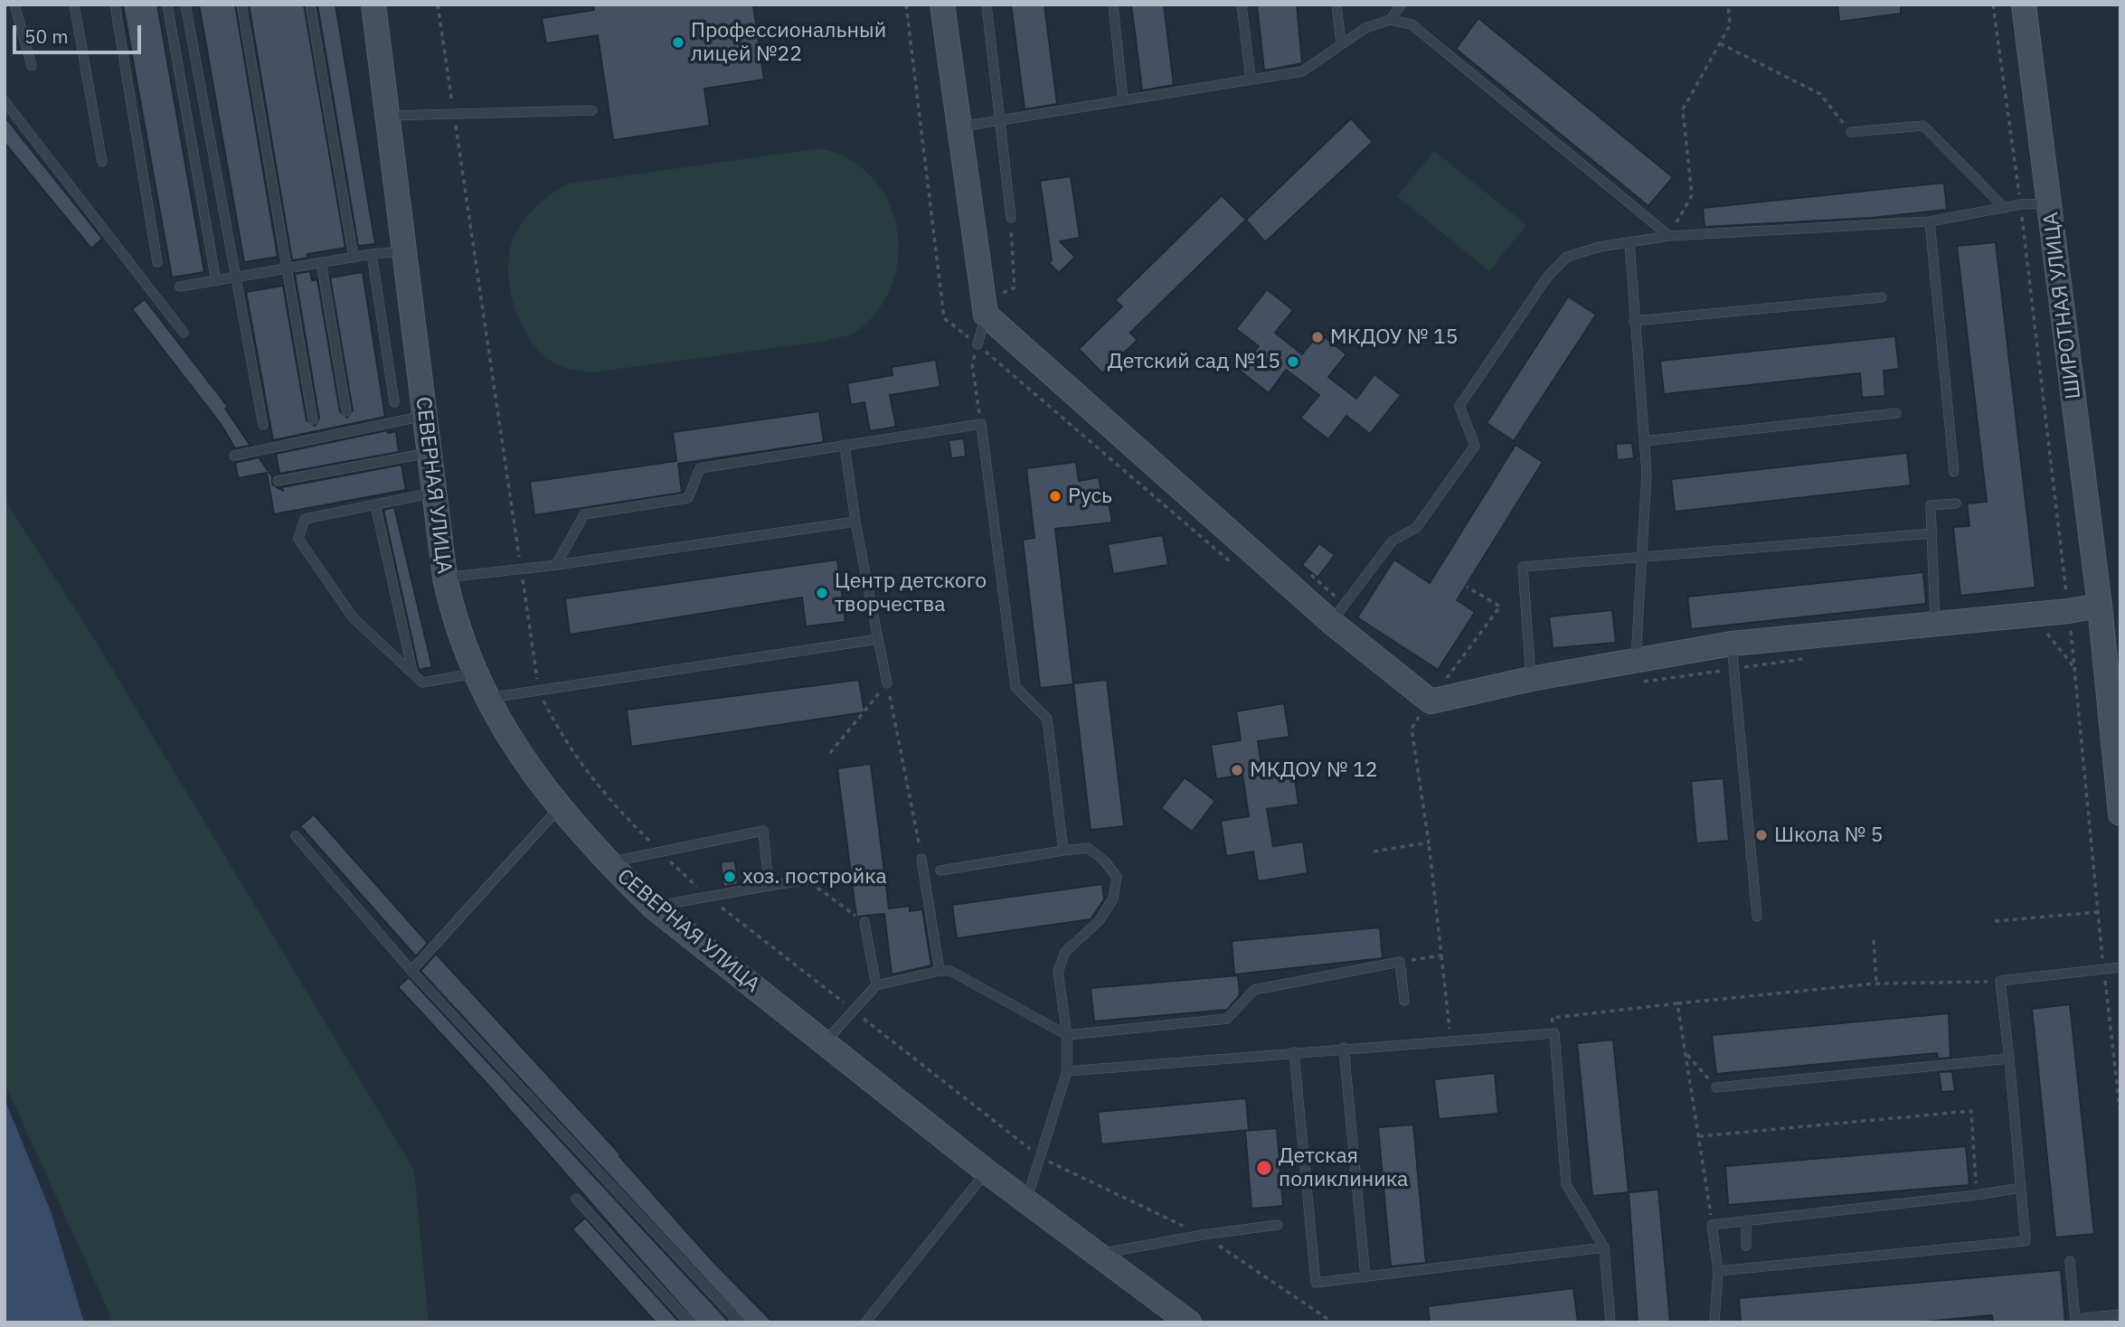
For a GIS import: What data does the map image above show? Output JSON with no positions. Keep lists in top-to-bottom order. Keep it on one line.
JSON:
{"streets":{"street":["ШИРОТНАЯ УЛИЦА","СЕВЕРНАЯ УЛИЦА"]},"places":["Профессиональный лицей №22","МКДОУ № 15","Детский сад №15","Русь","Центр детского творчества","МКДОУ № 12","Школа № 5","хоз. постройка","Детская поликлиника"],"scale_bar":"50 m"}
